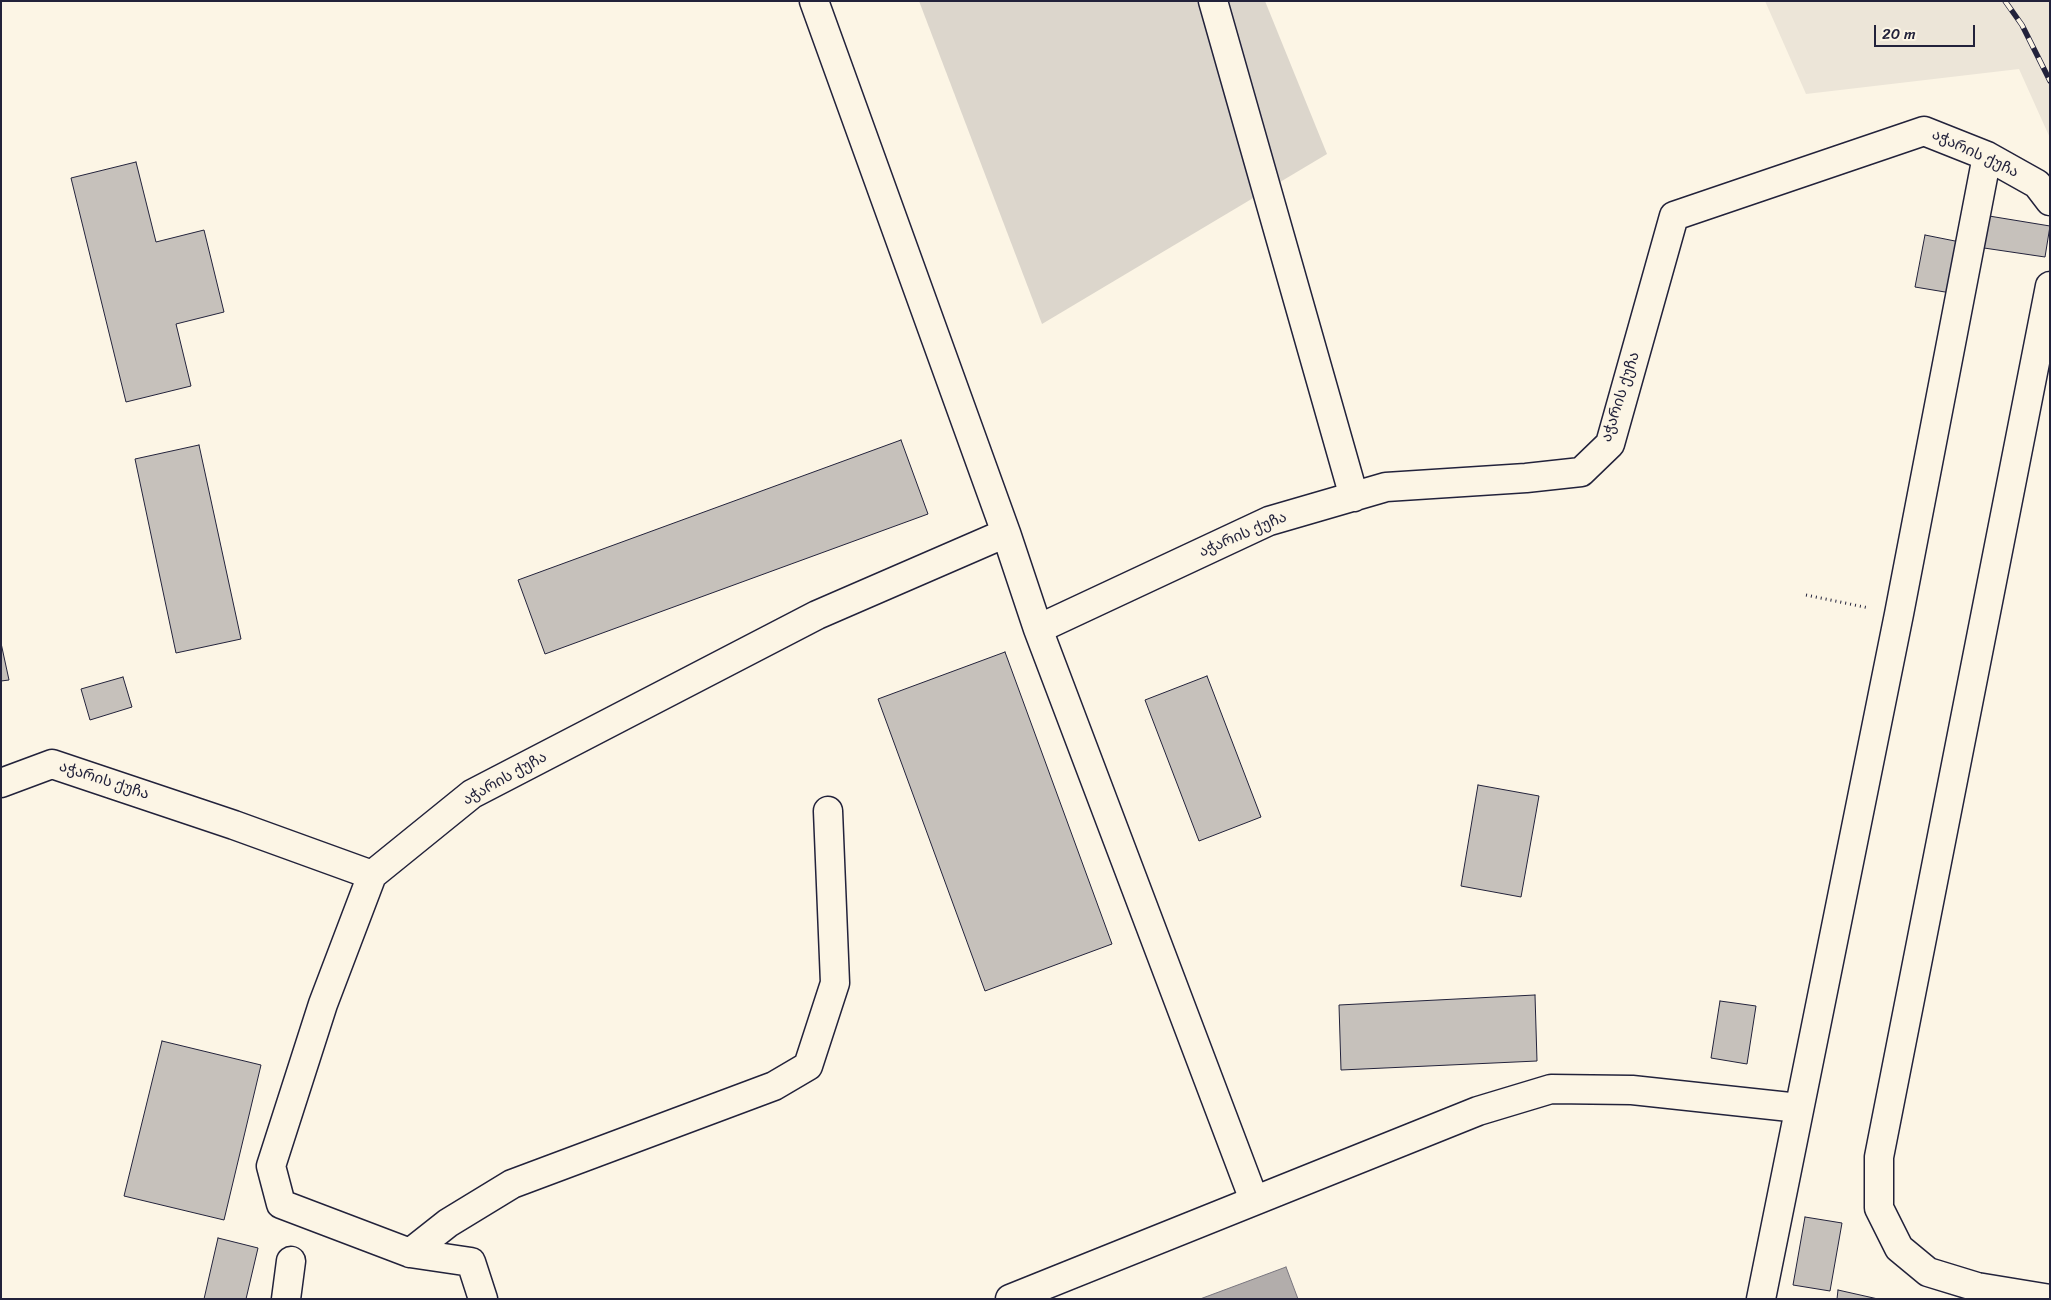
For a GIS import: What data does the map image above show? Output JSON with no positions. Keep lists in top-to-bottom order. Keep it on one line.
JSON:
{"streets":{"street":["აჭარის ქუჩა"]},"scale_bar":"20 m"}
